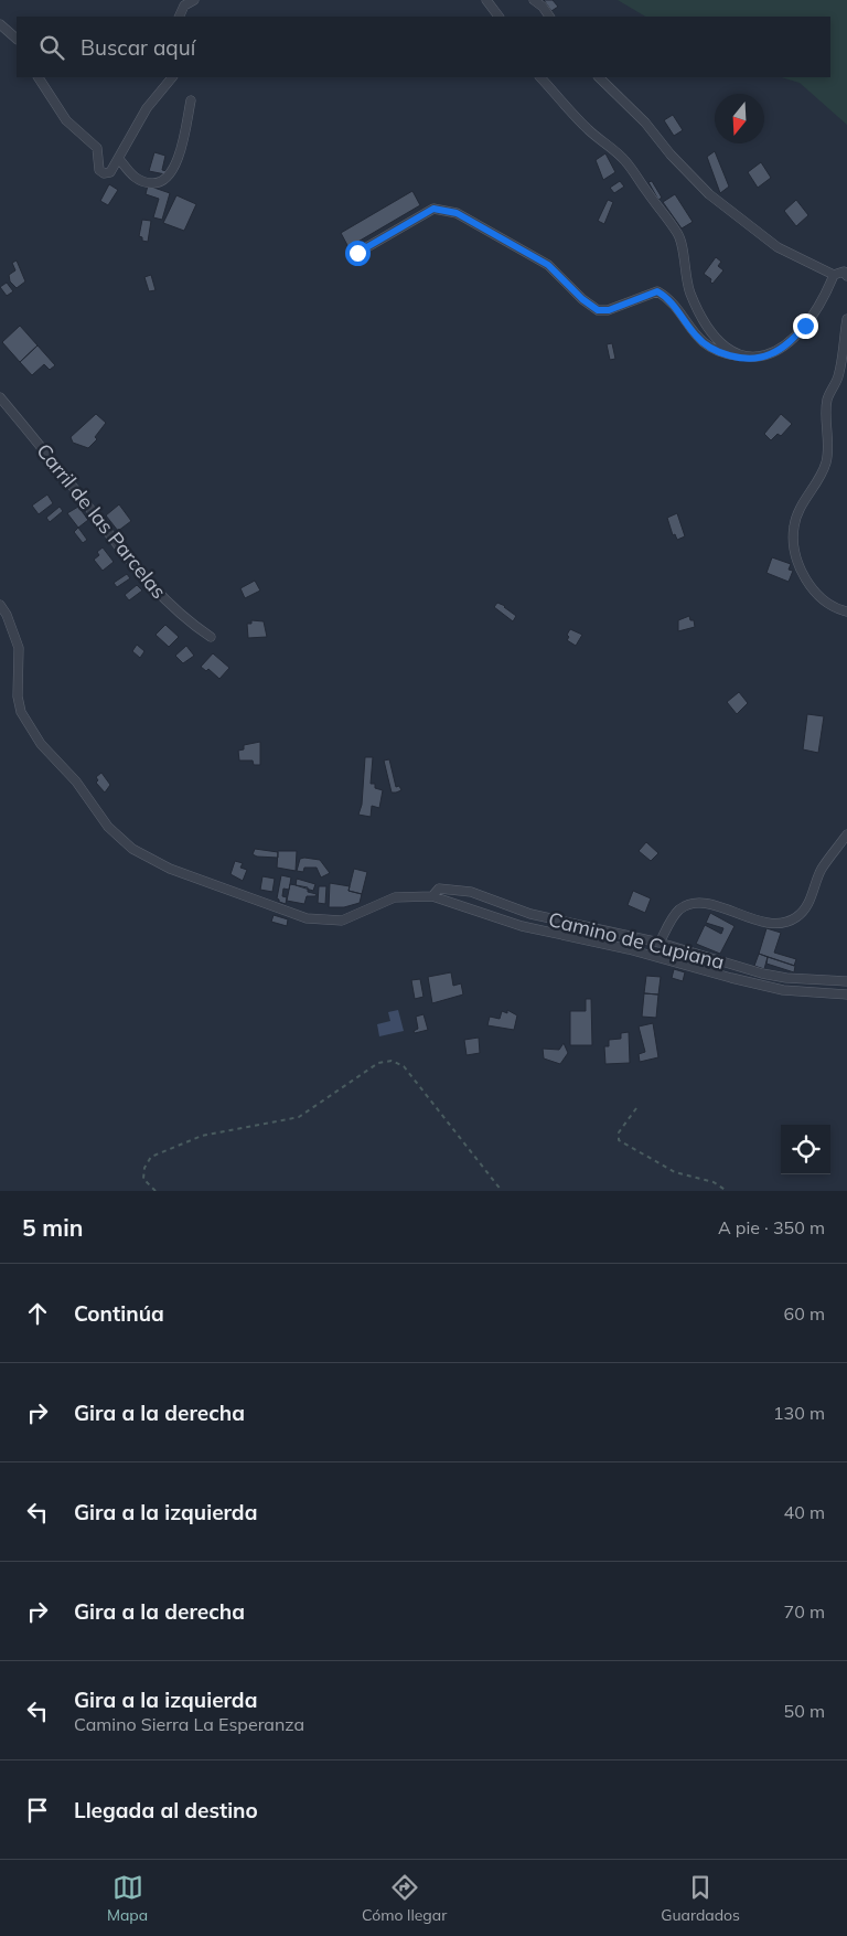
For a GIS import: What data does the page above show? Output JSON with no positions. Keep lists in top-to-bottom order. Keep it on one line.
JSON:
{"streets":{"street":["Carril de las Parcelas","Camino de Cupiana"]},"north":"bottom","page":{"search":"Buscar aquí","heading":["5 min","A pie · 350 m"],"list":[["Continúa","60 m"],["Gira a la derecha","130 m"],["Gira a la izquierda","40 m"],["Gira a la derecha","70 m"],["Gira a la izquierda","Camino Sierra La Esperanza","50 m"],"Llegada al destino"],"nav":["Mapa","Cómo llegar","Guardados"]}}
